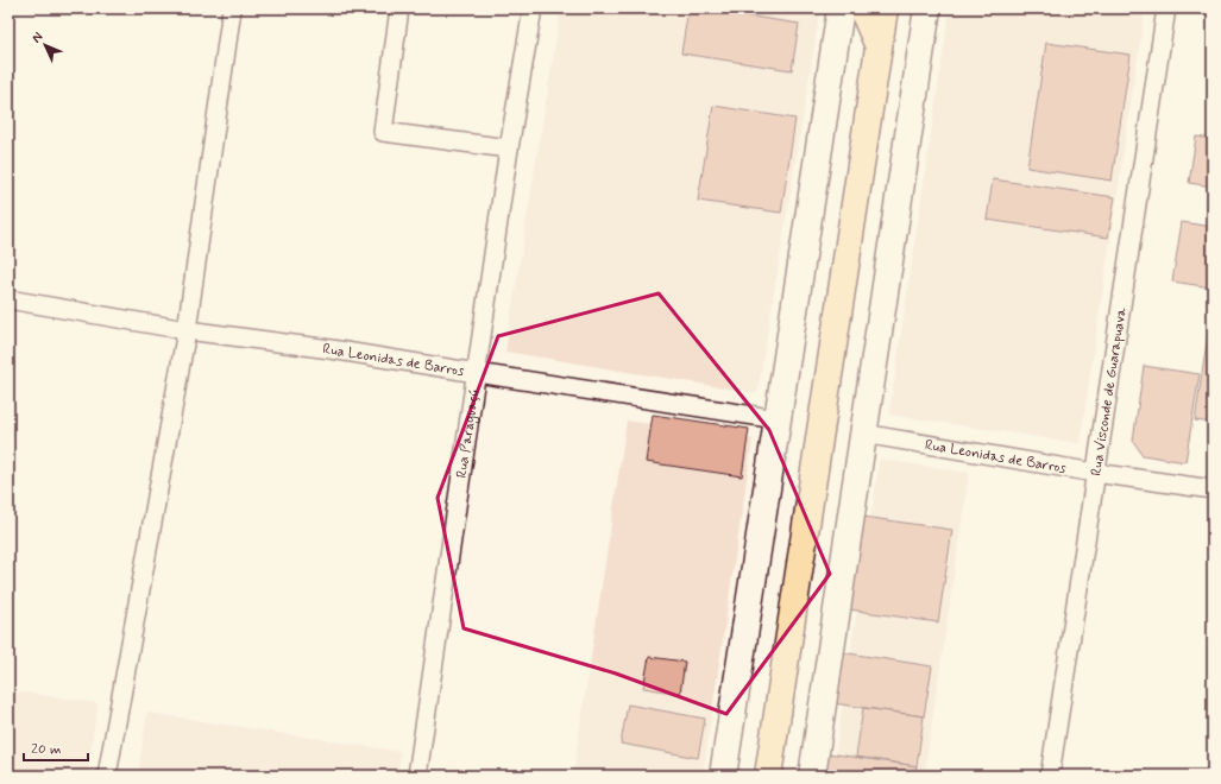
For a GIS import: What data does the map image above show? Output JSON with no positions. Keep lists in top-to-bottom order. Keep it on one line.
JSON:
{"streets":{"street":["Rua Leonidas de Barros","Rua Visconde de Guarapuava","Rua Paraguaçú"]},"crossings":[["Rua Leonidas de Barros","Rua Visconde de Guarapuava"],["Rua Leonidas de Barros","Rua Paraguaçú"]],"scale_bar":"20 m","north":"top left"}
